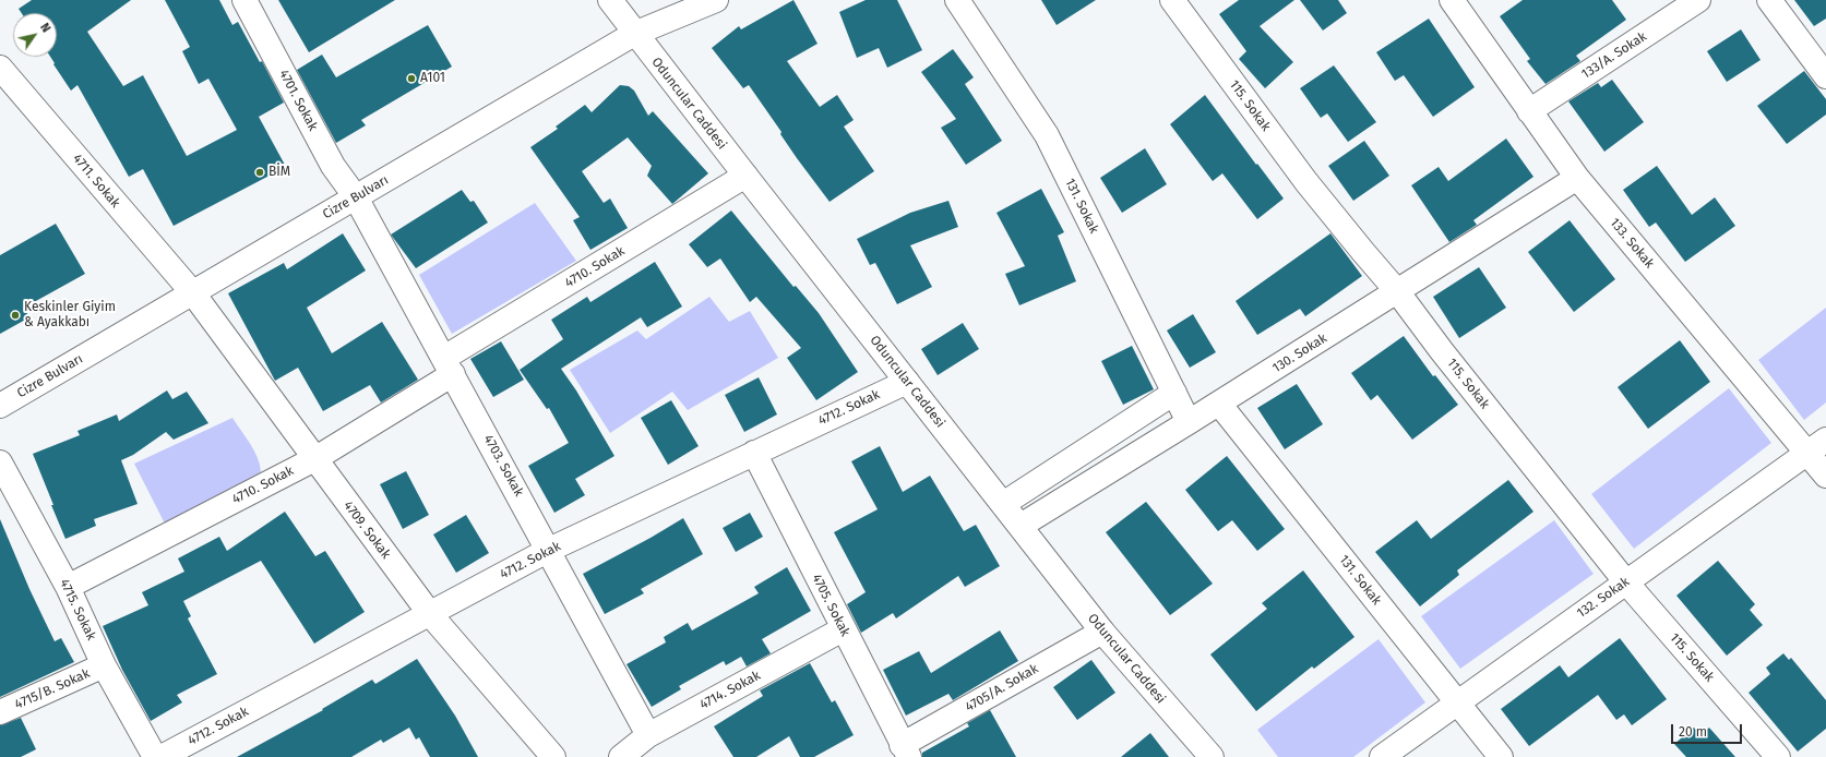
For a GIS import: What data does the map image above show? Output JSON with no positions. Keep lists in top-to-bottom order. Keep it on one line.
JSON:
{"streets":{"street":["133/A. Sokak","4701. Sokak","Oduncular Caddesi","115. Sokak","4711. Sokak","Cizre Bulvarı","131. Sokak","133. Sokak","4710. Sokak","130. Sokak","4712. Sokak","4703. Sokak","4709. Sokak","132. Sokak","4705. Sokak","4715. Sokak","4705/A. Sokak","4715/B. Sokak","4714. Sokak"]},"crossings":[["133/A. Sokak","133. Sokak"],["4701. Sokak","Cizre Bulvarı"],["4701. Sokak","4703. Sokak"],["Oduncular Caddesi","Cizre Bulvarı"],["Oduncular Caddesi","4710. Sokak"],["Oduncular Caddesi","130. Sokak"],["Oduncular Caddesi","4712. Sokak"],["Oduncular Caddesi","4705/A. Sokak"],["115. Sokak","130. Sokak"],["115. Sokak","132. Sokak"],["4711. Sokak","Cizre Bulvarı"],["4711. Sokak","4709. Sokak"],["Cizre Bulvarı","4703. Sokak"],["Cizre Bulvarı","4709. Sokak"],["131. Sokak","130. Sokak"],["131. Sokak","132. Sokak"],["133. Sokak","130. Sokak"],["133. Sokak","132. Sokak"],["4710. Sokak","4703. Sokak"],["4710. Sokak","4709. Sokak"],["4710. Sokak","4715. Sokak"],["4712. Sokak","4703. Sokak"],["4712. Sokak","4709. Sokak"],["4712. Sokak","4705. Sokak"],["4703. Sokak","4714. Sokak"],["4705. Sokak","4705/A. Sokak"],["4705. Sokak","4714. Sokak"],["4715. Sokak","4715/B. Sokak"]],"places":["A101","BİM","Keskinler Giyim & Ayakkabı"],"scale_bar":"20 m","north":"top right"}
